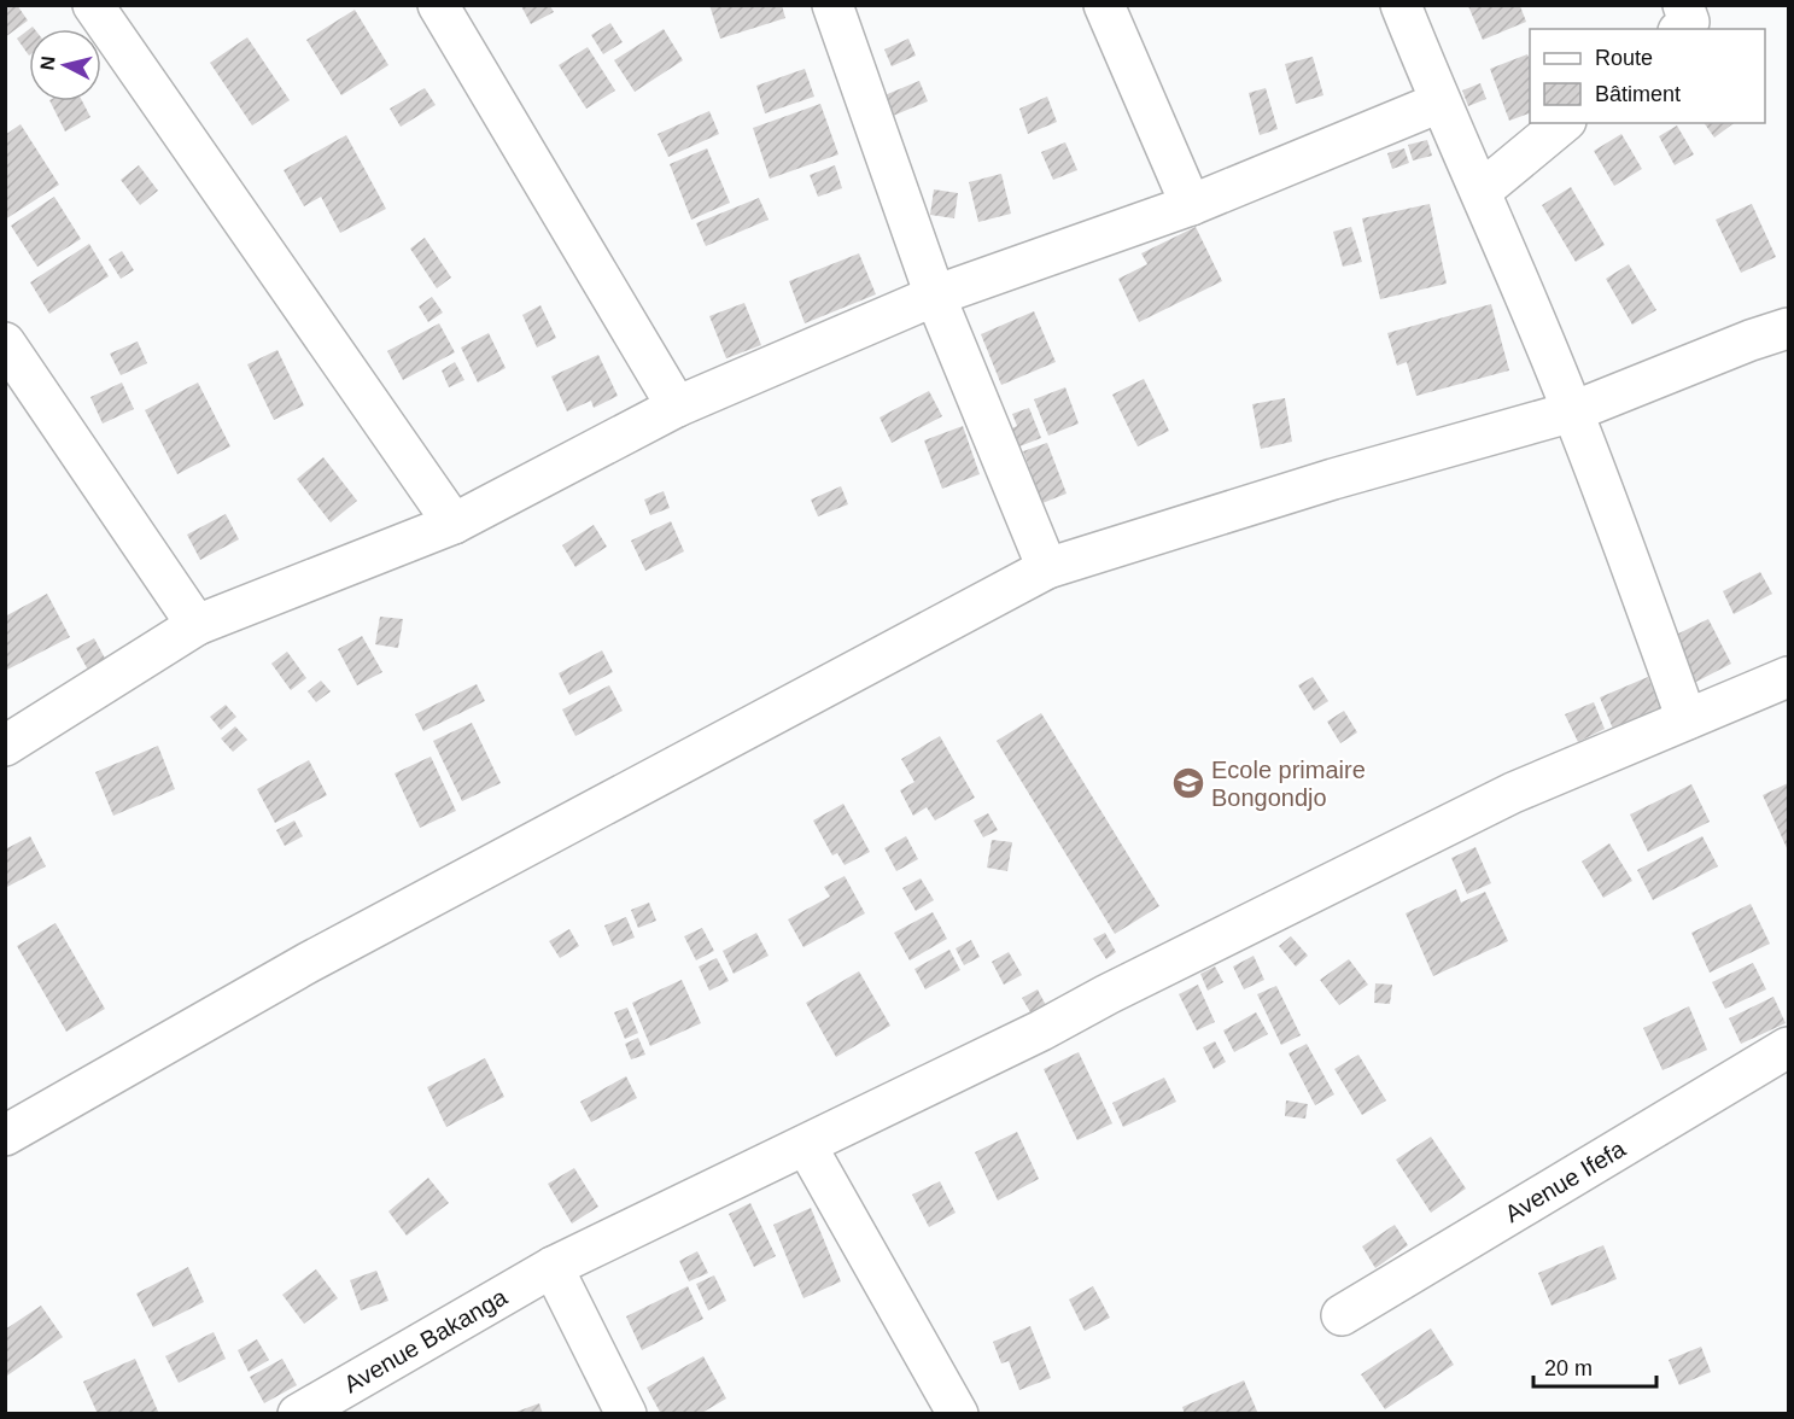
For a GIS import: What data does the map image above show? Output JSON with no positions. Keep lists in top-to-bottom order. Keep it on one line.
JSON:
{"streets":{"street":["Avenue Ifefa","Avenue Bakanga"]},"places":{"school or university":["Ecole primaire Bongondjo"]},"legend":["Route","Bâtiment"],"scale_bar":"20 m","north":"left"}
